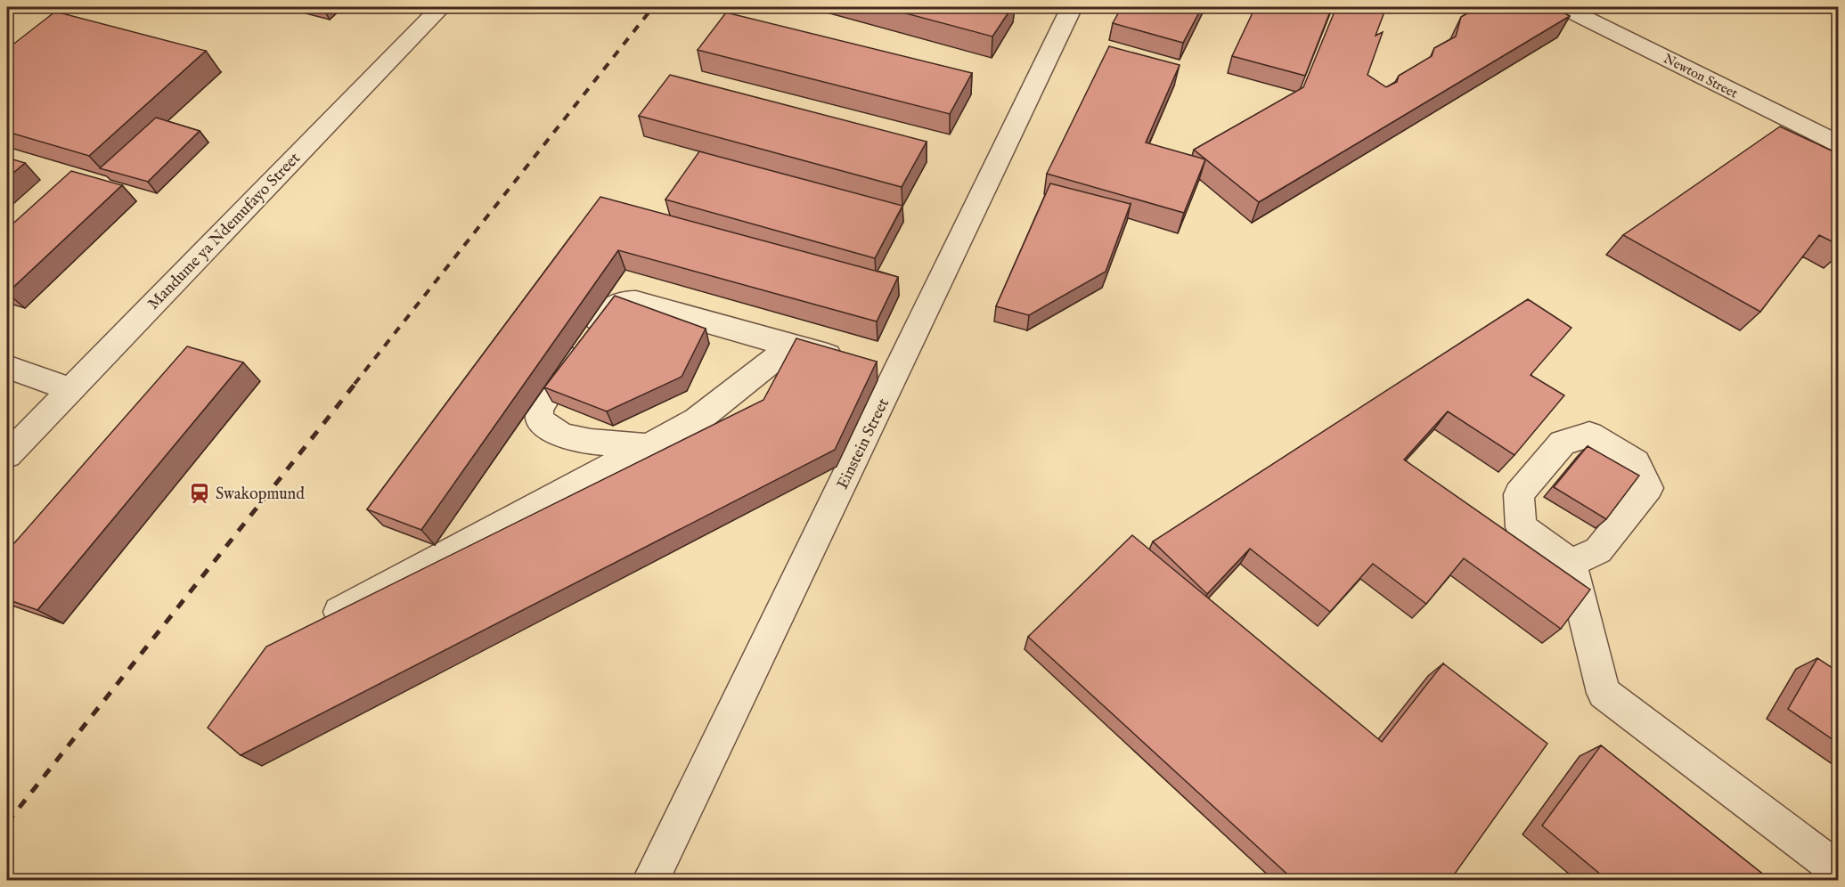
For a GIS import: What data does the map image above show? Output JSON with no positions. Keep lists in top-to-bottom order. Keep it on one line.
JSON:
{"streets":{"street":["Newton Street","Mandume ya Ndemufayo Street","Einstein Street"]},"places":{"station":["Swakopmund"]}}
